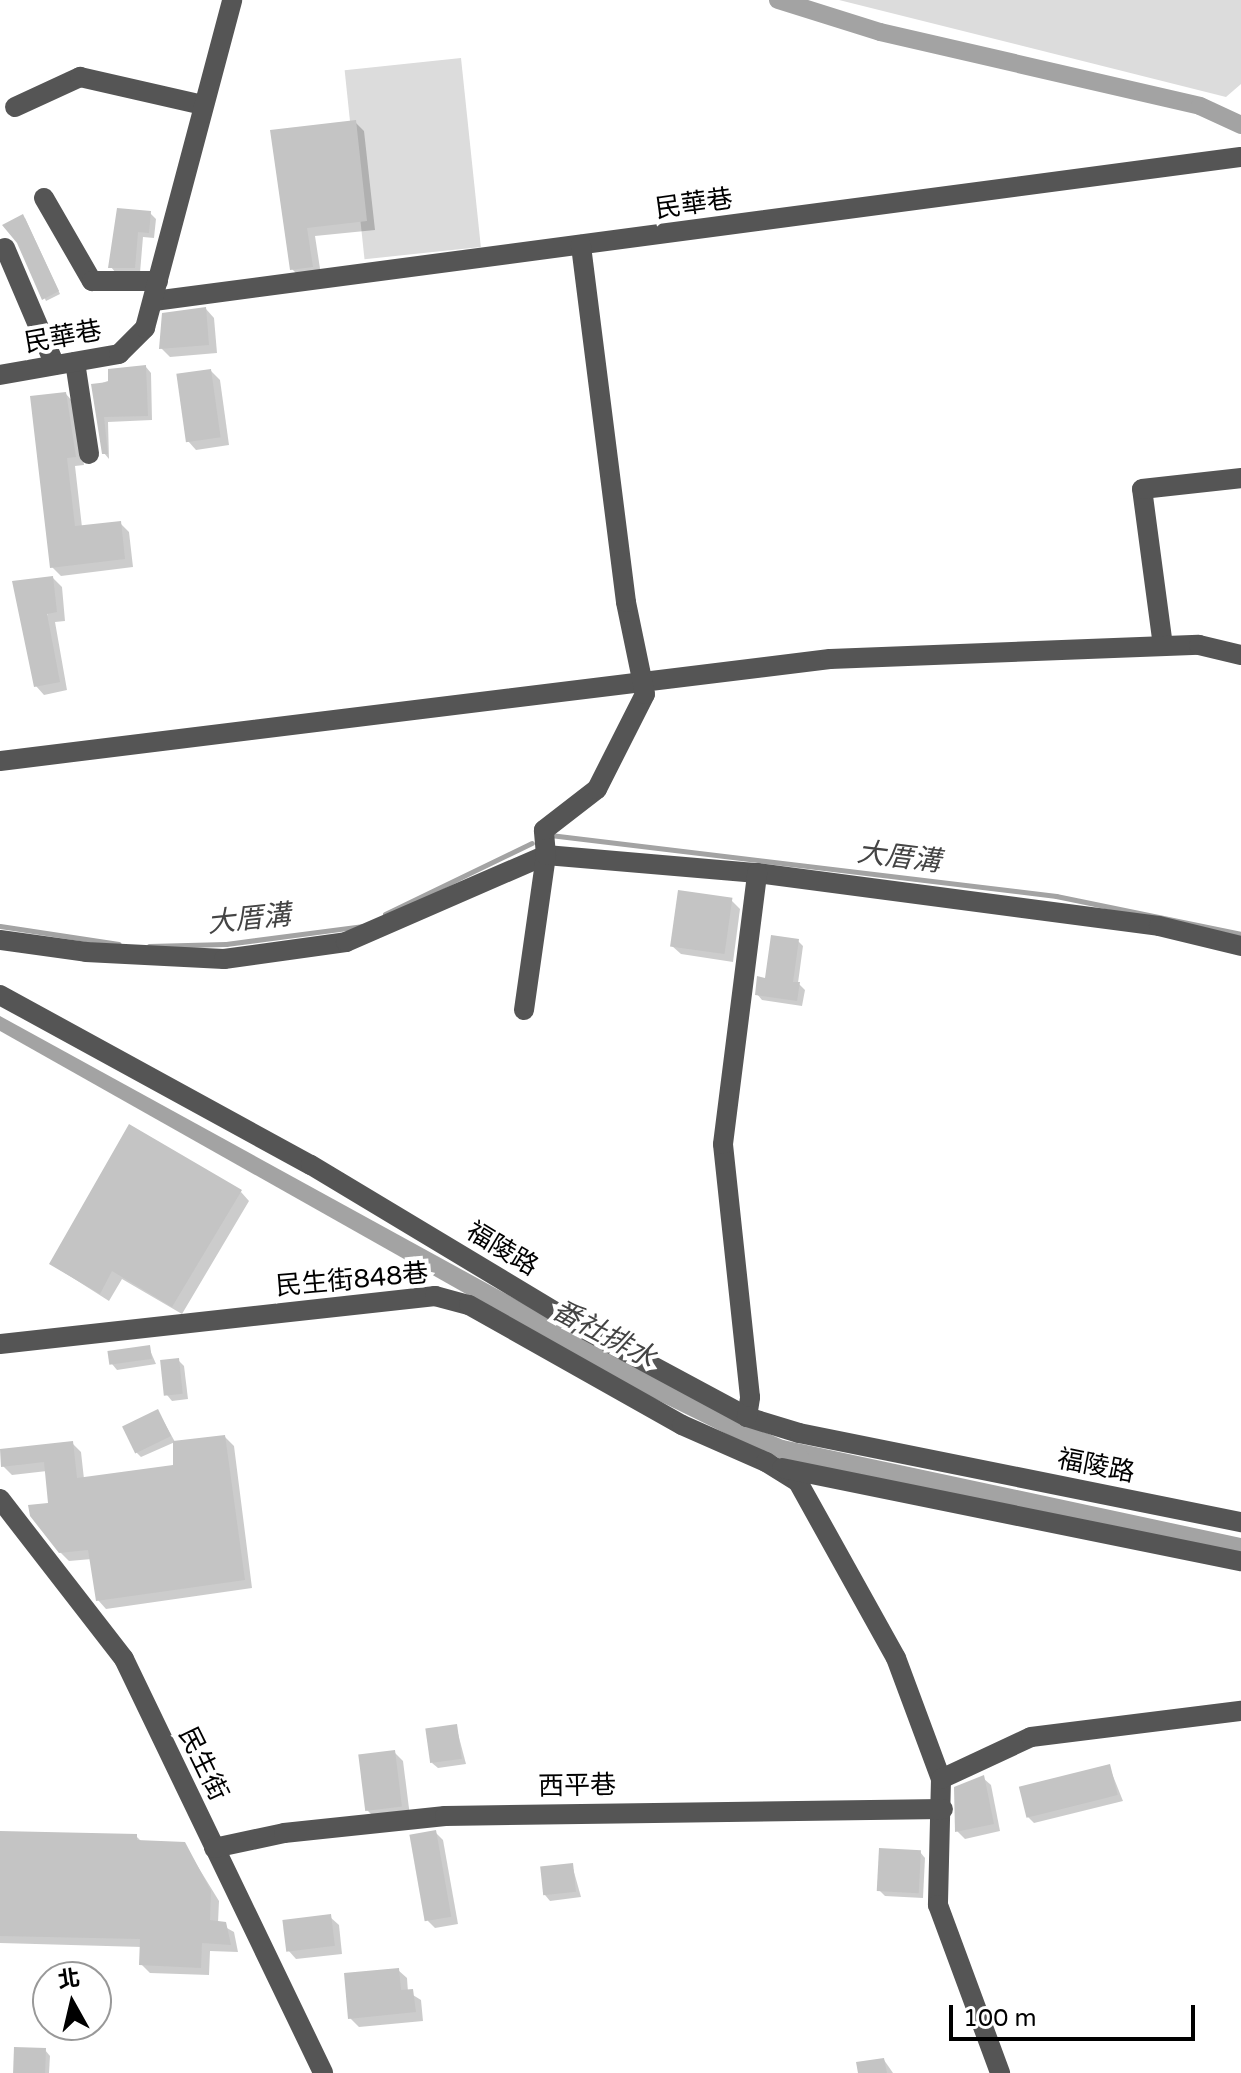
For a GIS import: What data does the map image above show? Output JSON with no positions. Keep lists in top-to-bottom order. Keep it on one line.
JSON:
{"streets":{"street":["民華巷","福陵路","民生街848巷","民生街","西平巷"]},"crossings":[["民生街","西平巷"]],"water":["大厝溝","番社排水"],"scale_bar":"100 m","north":"top"}
